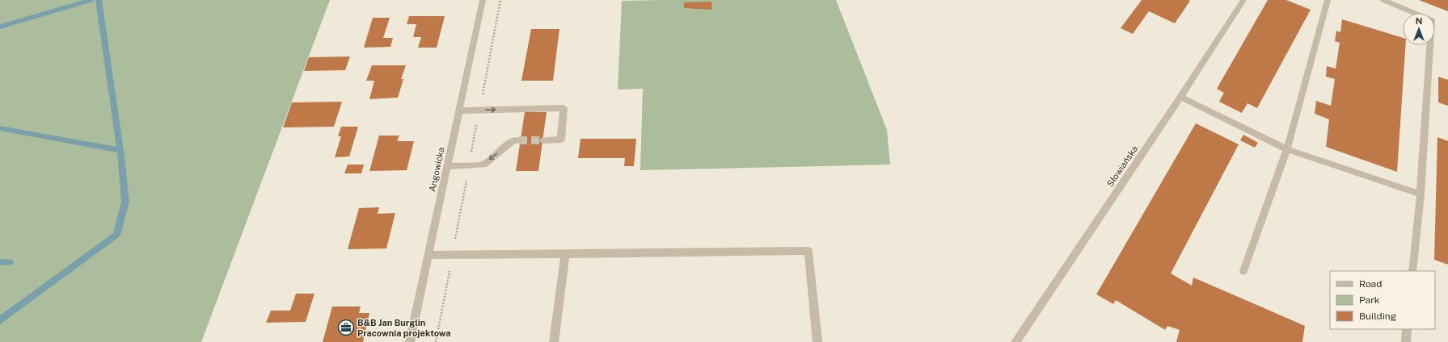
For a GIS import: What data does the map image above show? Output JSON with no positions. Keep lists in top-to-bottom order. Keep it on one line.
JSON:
{"streets":{"street":["Słowiańska","Angowicka"]},"places":{"office":["B&B Jan Burglin Pracownia projektowa"]},"legend":["Road","Park","Building"],"north":"top"}
